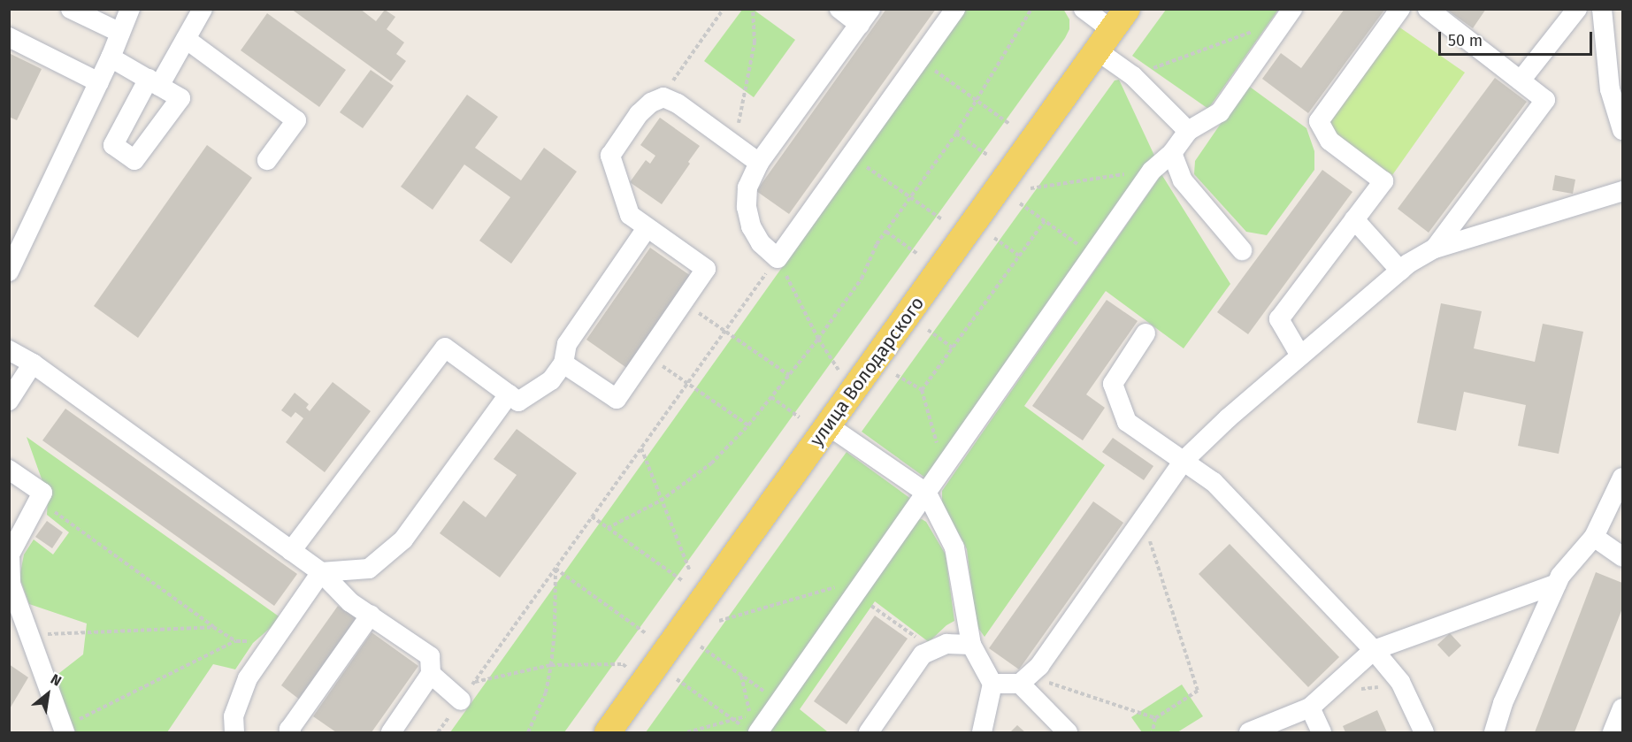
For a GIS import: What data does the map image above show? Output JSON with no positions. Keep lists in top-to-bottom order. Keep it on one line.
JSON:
{"streets":{"main road":["улица Володарского"]},"scale_bar":"50 m","north":"top right"}
